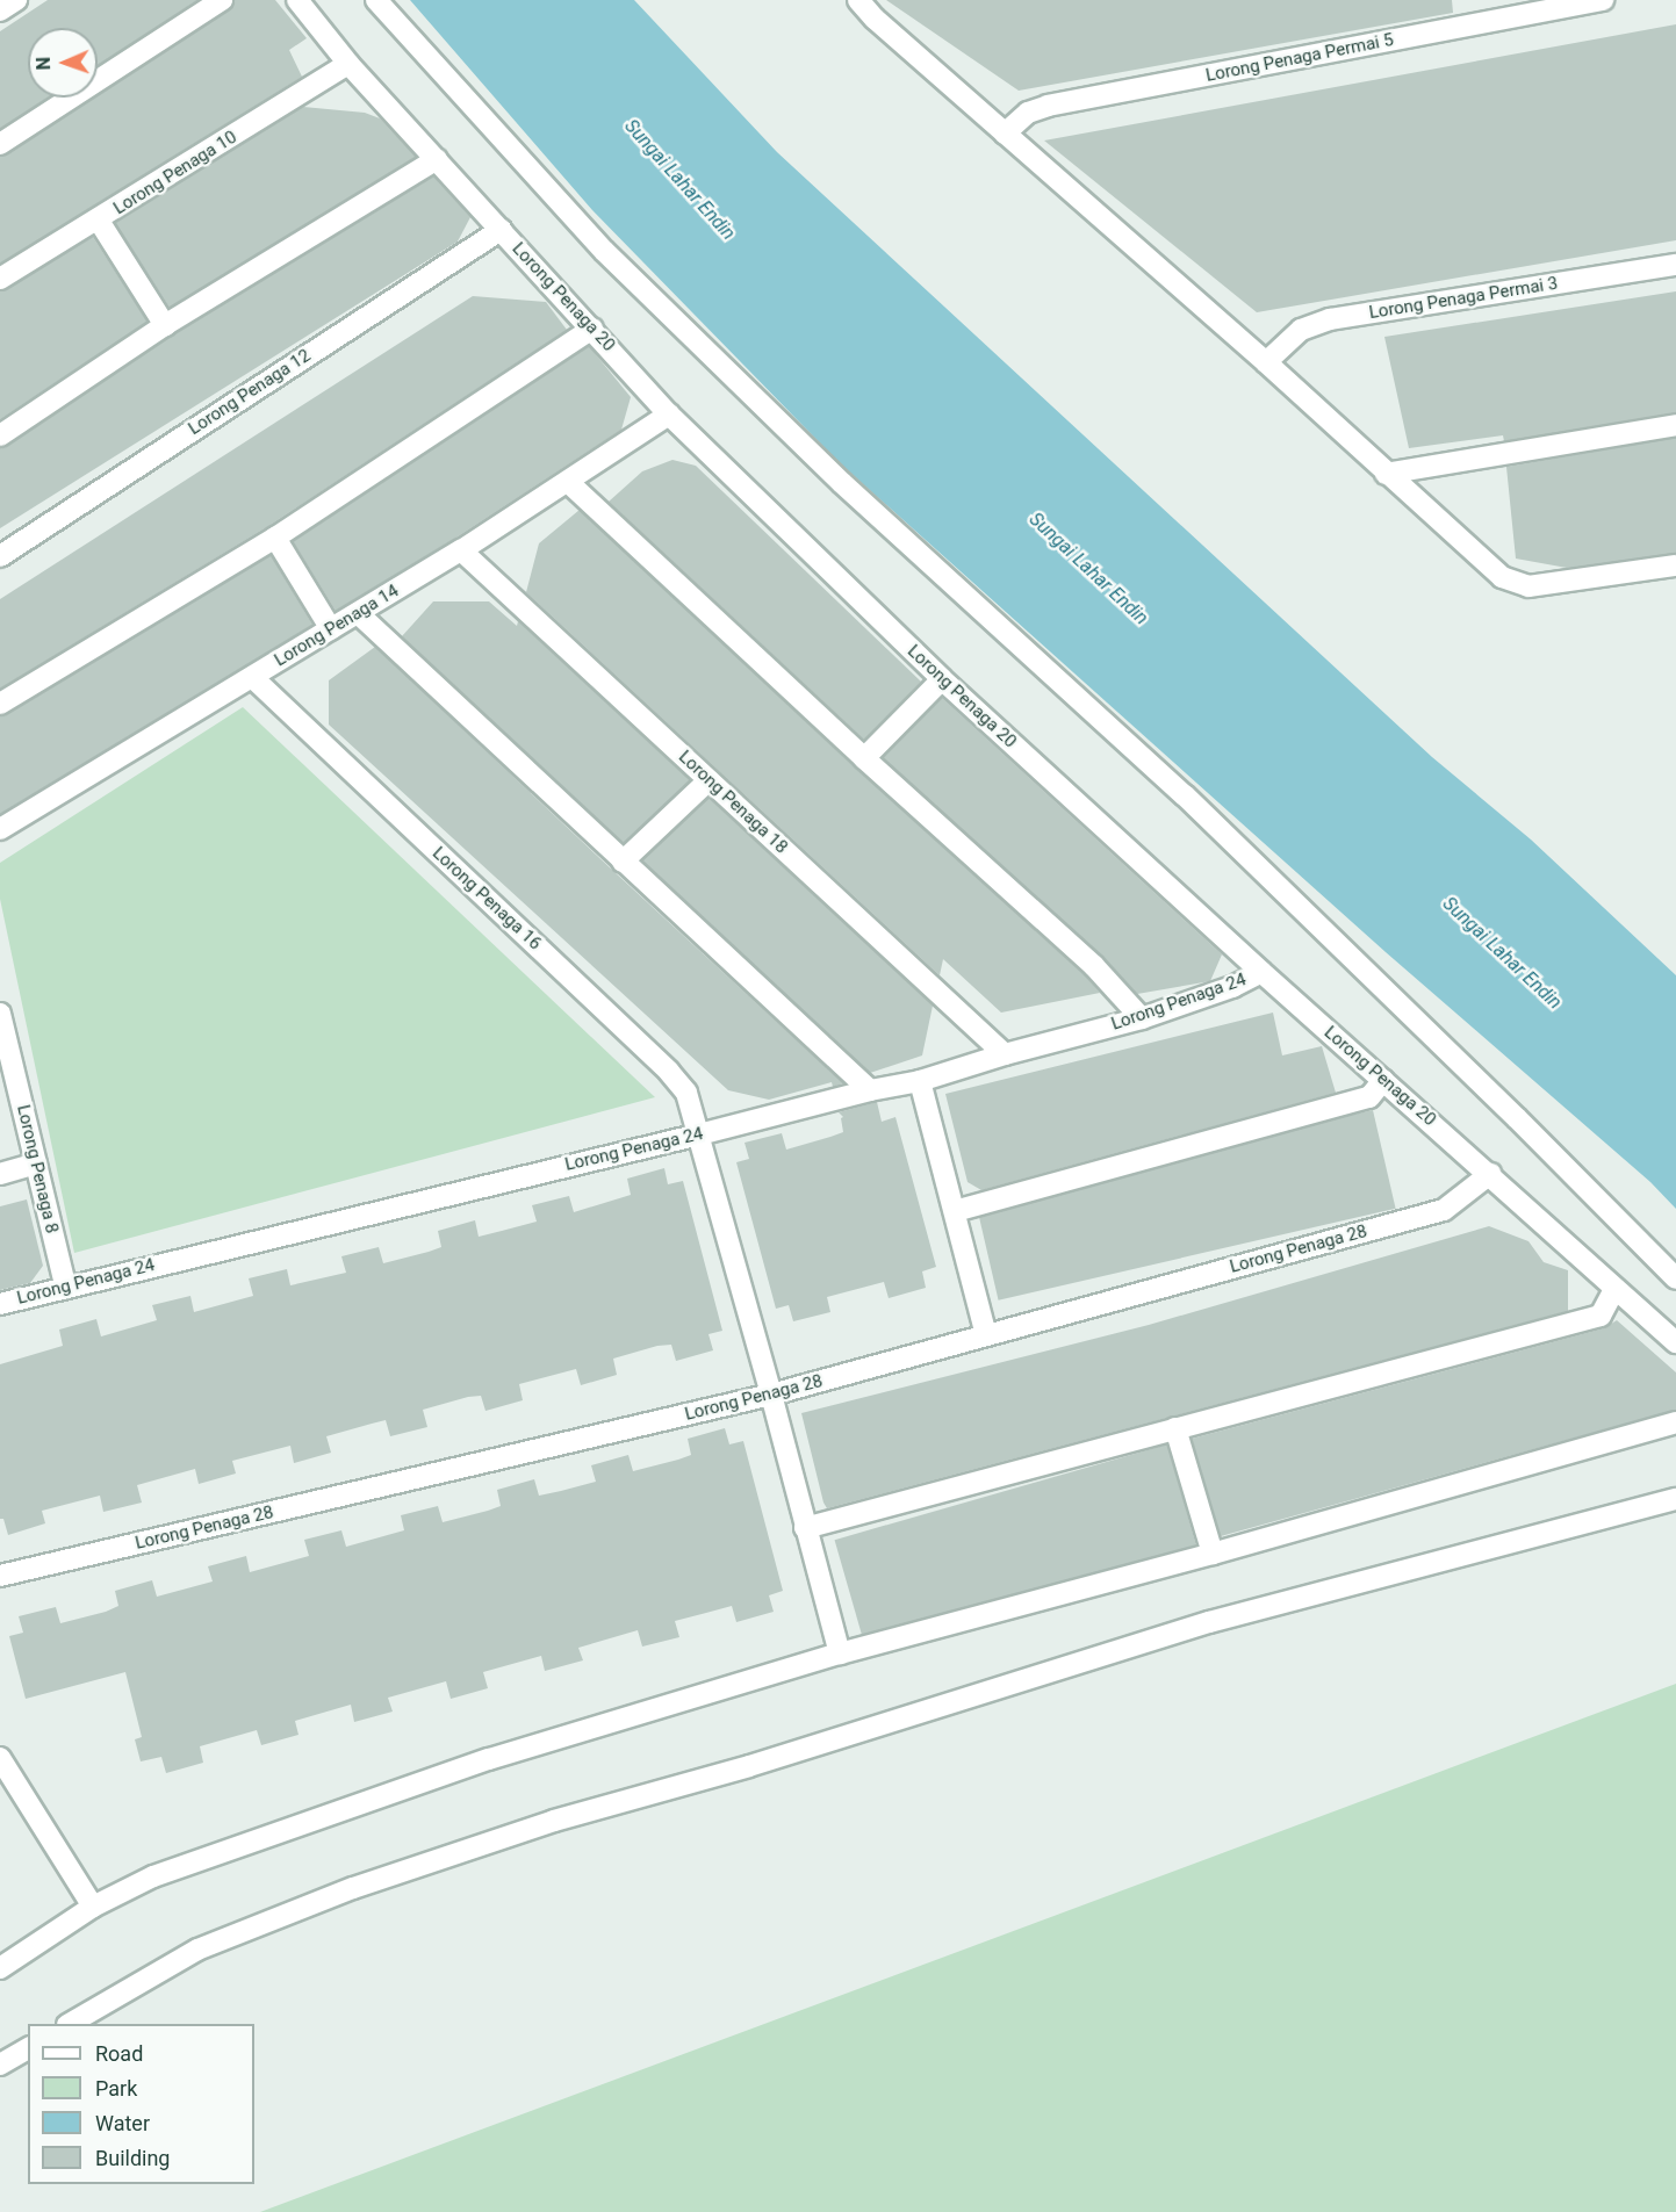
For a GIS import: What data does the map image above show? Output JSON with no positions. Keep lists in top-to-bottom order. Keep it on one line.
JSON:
{"streets":{"street":["Lorong Penaga Permai 5","Lorong Penaga 10","Lorong Penaga 20","Lorong Penaga Permai 3","Lorong Penaga 12","Lorong Penaga 14","Lorong Penaga 18","Lorong Penaga 16","Lorong Penaga 24","Lorong Penaga 8","Lorong Penaga 28"]},"crossings":[["Lorong Penaga 10","Lorong Penaga 20"],["Lorong Penaga 20","Lorong Penaga 12"],["Lorong Penaga 20","Lorong Penaga 14"],["Lorong Penaga 20","Lorong Penaga 24"],["Lorong Penaga 20","Lorong Penaga 28"],["Lorong Penaga 14","Lorong Penaga 18"],["Lorong Penaga 14","Lorong Penaga 16"],["Lorong Penaga 18","Lorong Penaga 24"],["Lorong Penaga 16","Lorong Penaga 24"],["Lorong Penaga 16","Lorong Penaga 28"],["Lorong Penaga 24","Lorong Penaga 8"]],"water":["Sungai Lahar Endin"],"legend":["Road","Park","Water","Building"],"north":"left"}
